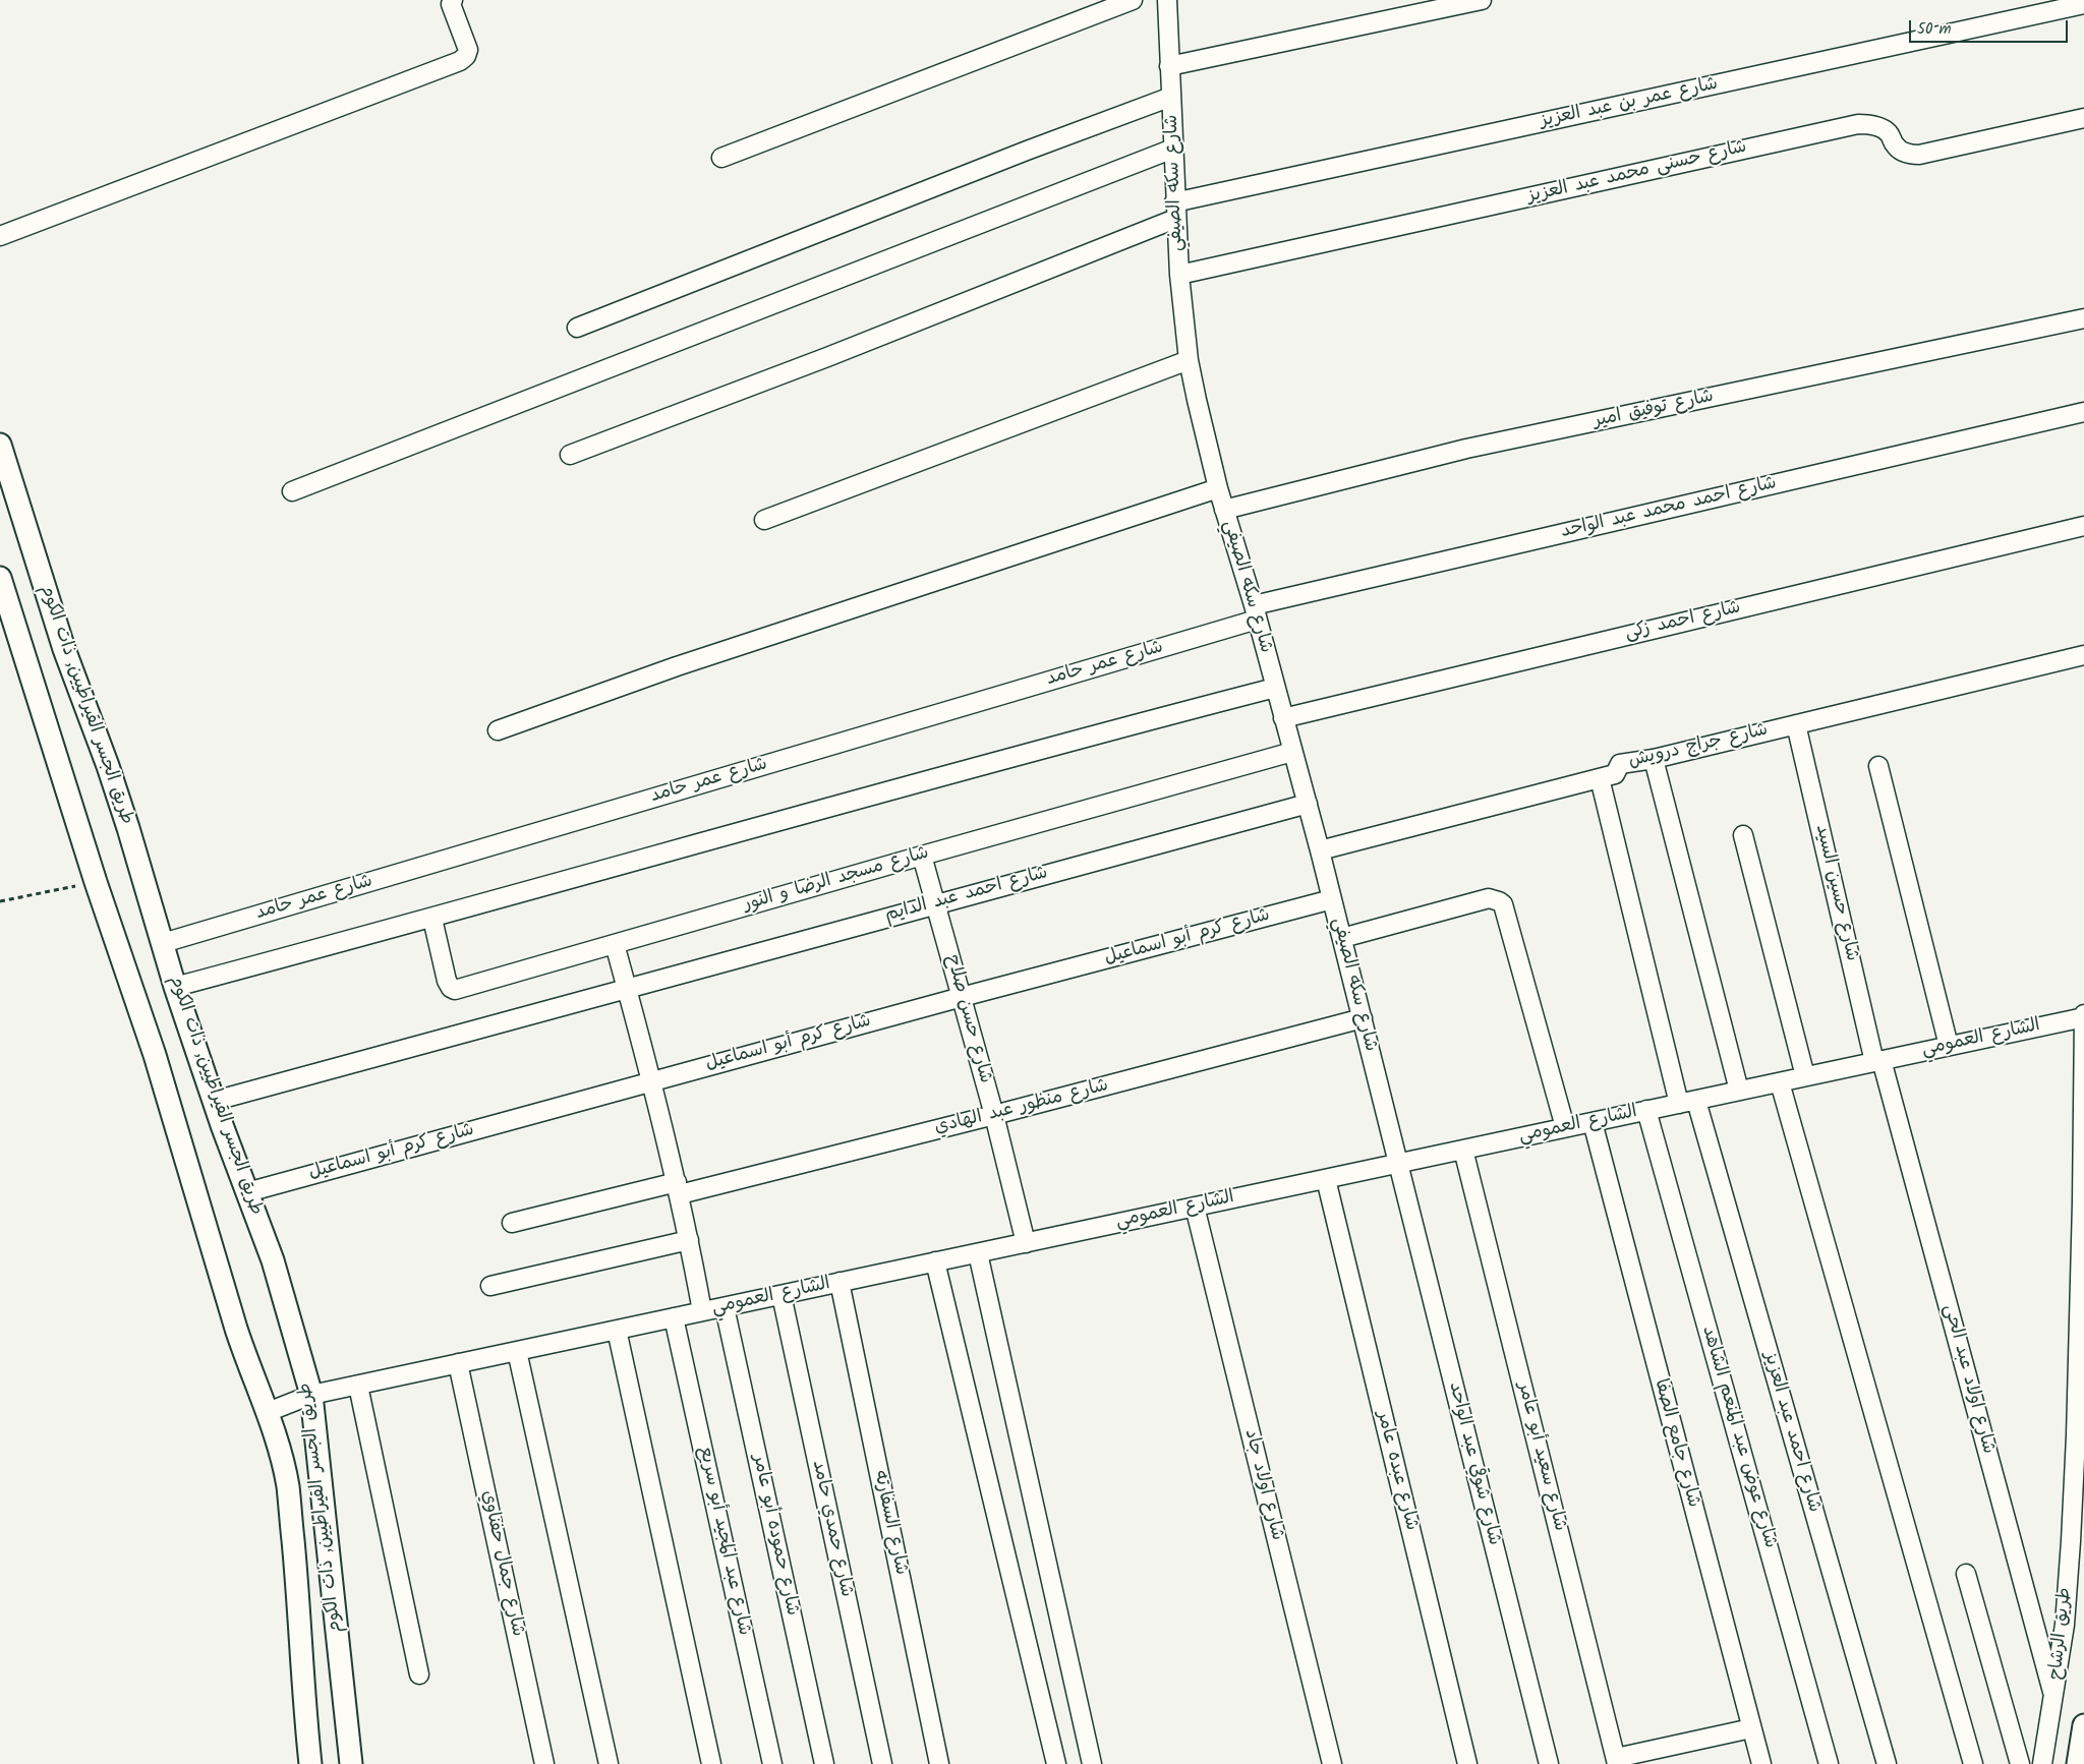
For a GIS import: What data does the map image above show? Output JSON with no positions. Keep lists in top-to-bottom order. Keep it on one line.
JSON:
{"streets":{"street":["شارع عمر بن عبد العزيز","شارع حسنى محمد عبد العزيز","شارع سكه الصيفي","شارع توفيق امير","شارع احمد محمد عبد الواحد","شارع احمد زكى","شارع عمر حامد","طريق الجسر القيراطيين, ذات الكوم","شارع جراج درويش","شارع مسجد الرضا و النور","شارع حسين السيد","شارع احمد عبد الدايم","شارع كرم أبو اسماعيل","شارع حسن صلاح","الشارع العمومي","شارع منظور عبد الهادي","شارع اولاد عبد الحى","شارع احمد عبد العزيز","شارع عوض عبد المنعم الشاهد","شارع جامع الصفا","شارع سعيد أبو عامر","شارع شوقي عبد الواحد","شارع عبده عامر","شارع اولاد جاد","شارع السفارته","شارع حمدي حامد","شارع حموده أبو عامر","شارع عبد المجيد أبو سريع","شارع جمال حفناوي","طريق الرشاح"]},"crossings":[["شارع عمر بن عبد العزيز","شارع سكه الصيفي"],["شارع حسنى محمد عبد العزيز","شارع سكه الصيفي"],["شارع سكه الصيفي","شارع توفيق امير"],["شارع سكه الصيفي","شارع احمد محمد عبد الواحد"],["شارع سكه الصيفي","شارع احمد زكى"],["شارع سكه الصيفي","شارع عمر حامد"],["شارع سكه الصيفي","شارع جراج درويش"],["شارع سكه الصيفي","شارع مسجد الرضا و النور"],["شارع سكه الصيفي","شارع احمد عبد الدايم"],["شارع سكه الصيفي","شارع كرم أبو اسماعيل"],["شارع سكه الصيفي","الشارع العمومي"],["شارع سكه الصيفي","شارع منظور عبد الهادي"],["شارع سكه الصيفي","شارع شوقي عبد الواحد"],["شارع احمد محمد عبد الواحد","شارع عمر حامد"],["شارع عمر حامد","طريق الجسر القيراطيين, ذات الكوم"],["طريق الجسر القيراطيين, ذات الكوم","شارع احمد عبد الدايم"],["طريق الجسر القيراطيين, ذات الكوم","شارع كرم أبو اسماعيل"],["طريق الجسر القيراطيين, ذات الكوم","الشارع العمومي"],["شارع جراج درويش","شارع حسين السيد"],["شارع جراج درويش","شارع احمد عبد العزيز"],["شارع مسجد الرضا و النور","شارع حسن صلاح"],["شارع حسين السيد","الشارع العمومي"],["شارع حسين السيد","شارع اولاد عبد الحى"],["شارع احمد عبد الدايم","شارع حسن صلاح"],["شارع كرم أبو اسماعيل","شارع حسن صلاح"],["شارع حسن صلاح","الشارع العمومي"],["شارع حسن صلاح","شارع منظور عبد الهادي"],["الشارع العمومي","شارع اولاد عبد الحى"],["الشارع العمومي","شارع احمد عبد العزيز"],["الشارع العمومي","شارع عوض عبد المنعم الشاهد"],["الشارع العمومي","شارع جامع الصفا"],["الشارع العمومي","شارع سعيد أبو عامر"],["الشارع العمومي","شارع شوقي عبد الواحد"],["الشارع العمومي","شارع عبده عامر"],["الشارع العمومي","شارع اولاد جاد"],["الشارع العمومي","شارع السفارته"],["الشارع العمومي","شارع حمدي حامد"],["الشارع العمومي","شارع حموده أبو عامر"],["الشارع العمومي","شارع عبد المجيد أبو سريع"],["الشارع العمومي","شارع جمال حفناوي"],["الشارع العمومي","طريق الرشاح"],["شارع اولاد عبد الحى","طريق الرشاح"]],"scale_bar":"50 m"}
